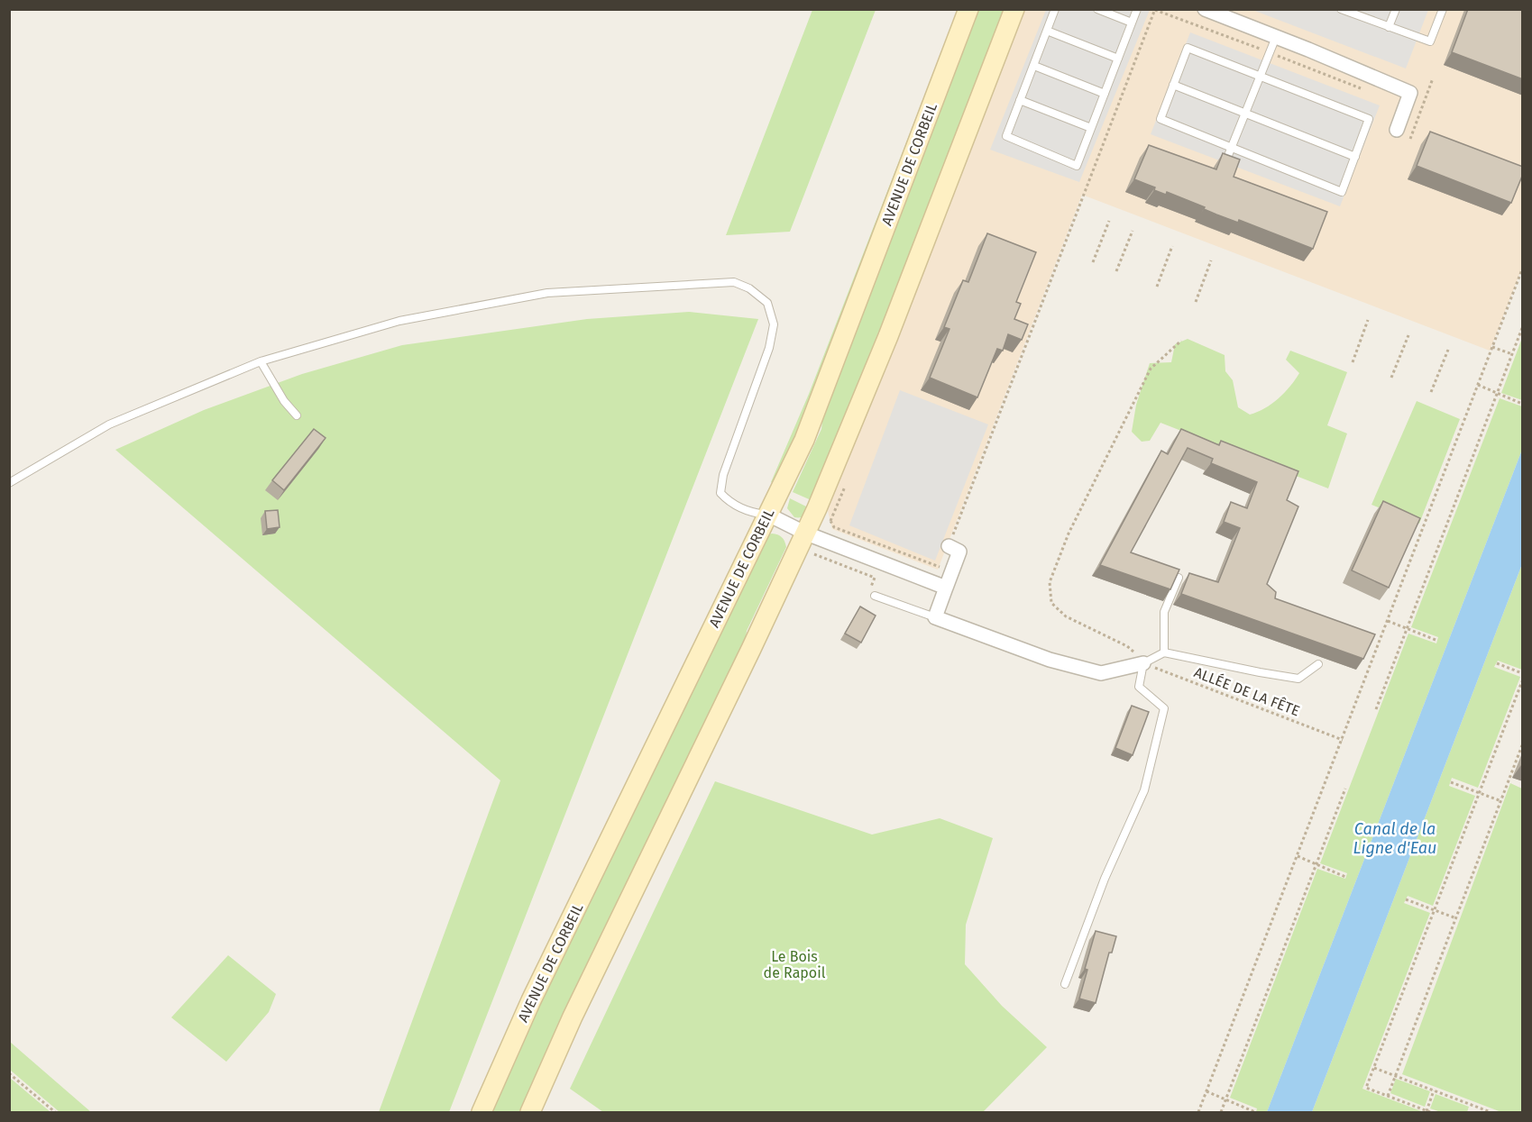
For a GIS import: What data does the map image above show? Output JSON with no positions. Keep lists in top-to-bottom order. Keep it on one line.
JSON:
{"streets":{"main road":["AVENUE DE CORBEIL"],"path":["ALLÉE DE LA FÊTE"]},"water":["Canal de la Ligne d'Eau"],"parks":["Le Bois de Rapoil"]}
